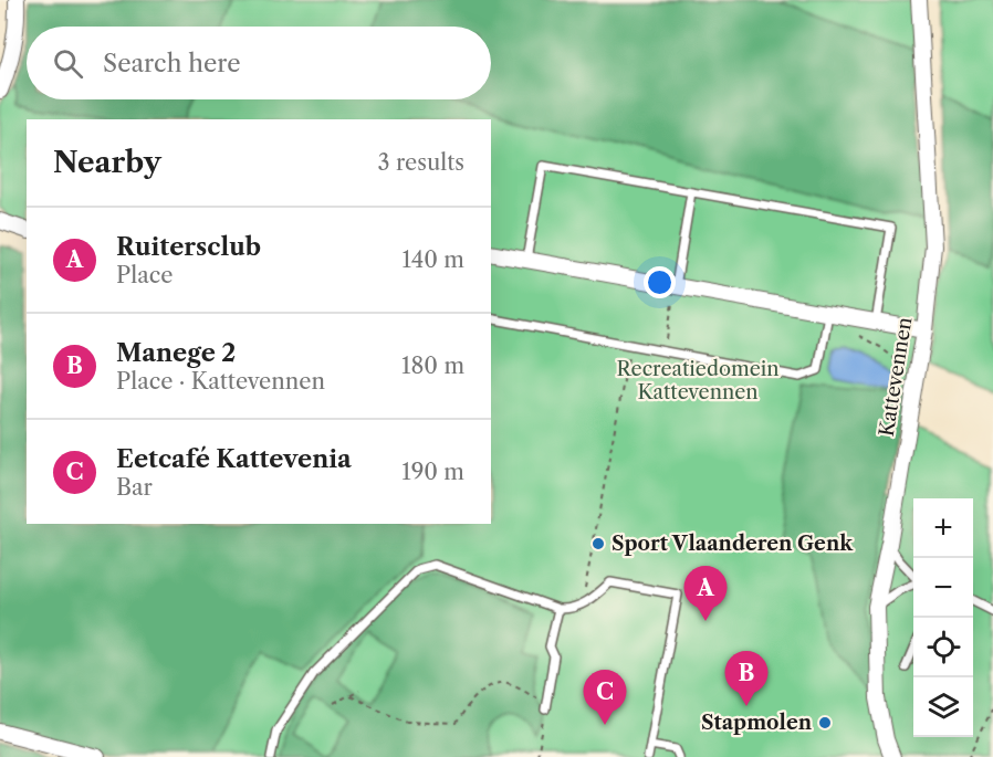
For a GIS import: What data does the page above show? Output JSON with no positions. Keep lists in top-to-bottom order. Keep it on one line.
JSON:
{"streets":{"street":["Kattevennen"]},"parks":["Recreatiedomein Kattevennen"],"places":["Sport Vlaanderen Genk","Stapmolen"],"page":{"search":"Search here","heading":["Nearby","3 results"],"list":[{"mark":"A","name":"Ruitersclub","note":"Place","value":"140 m"},{"mark":"B","name":"Manege 2","note":"Place · Kattevennen","value":"180 m"},{"mark":"C","name":"Eetcafé Kattevenia","note":"Bar","value":"190 m"}],"map_buttons":["+","−"],"pins":["A","B","C"]}}
